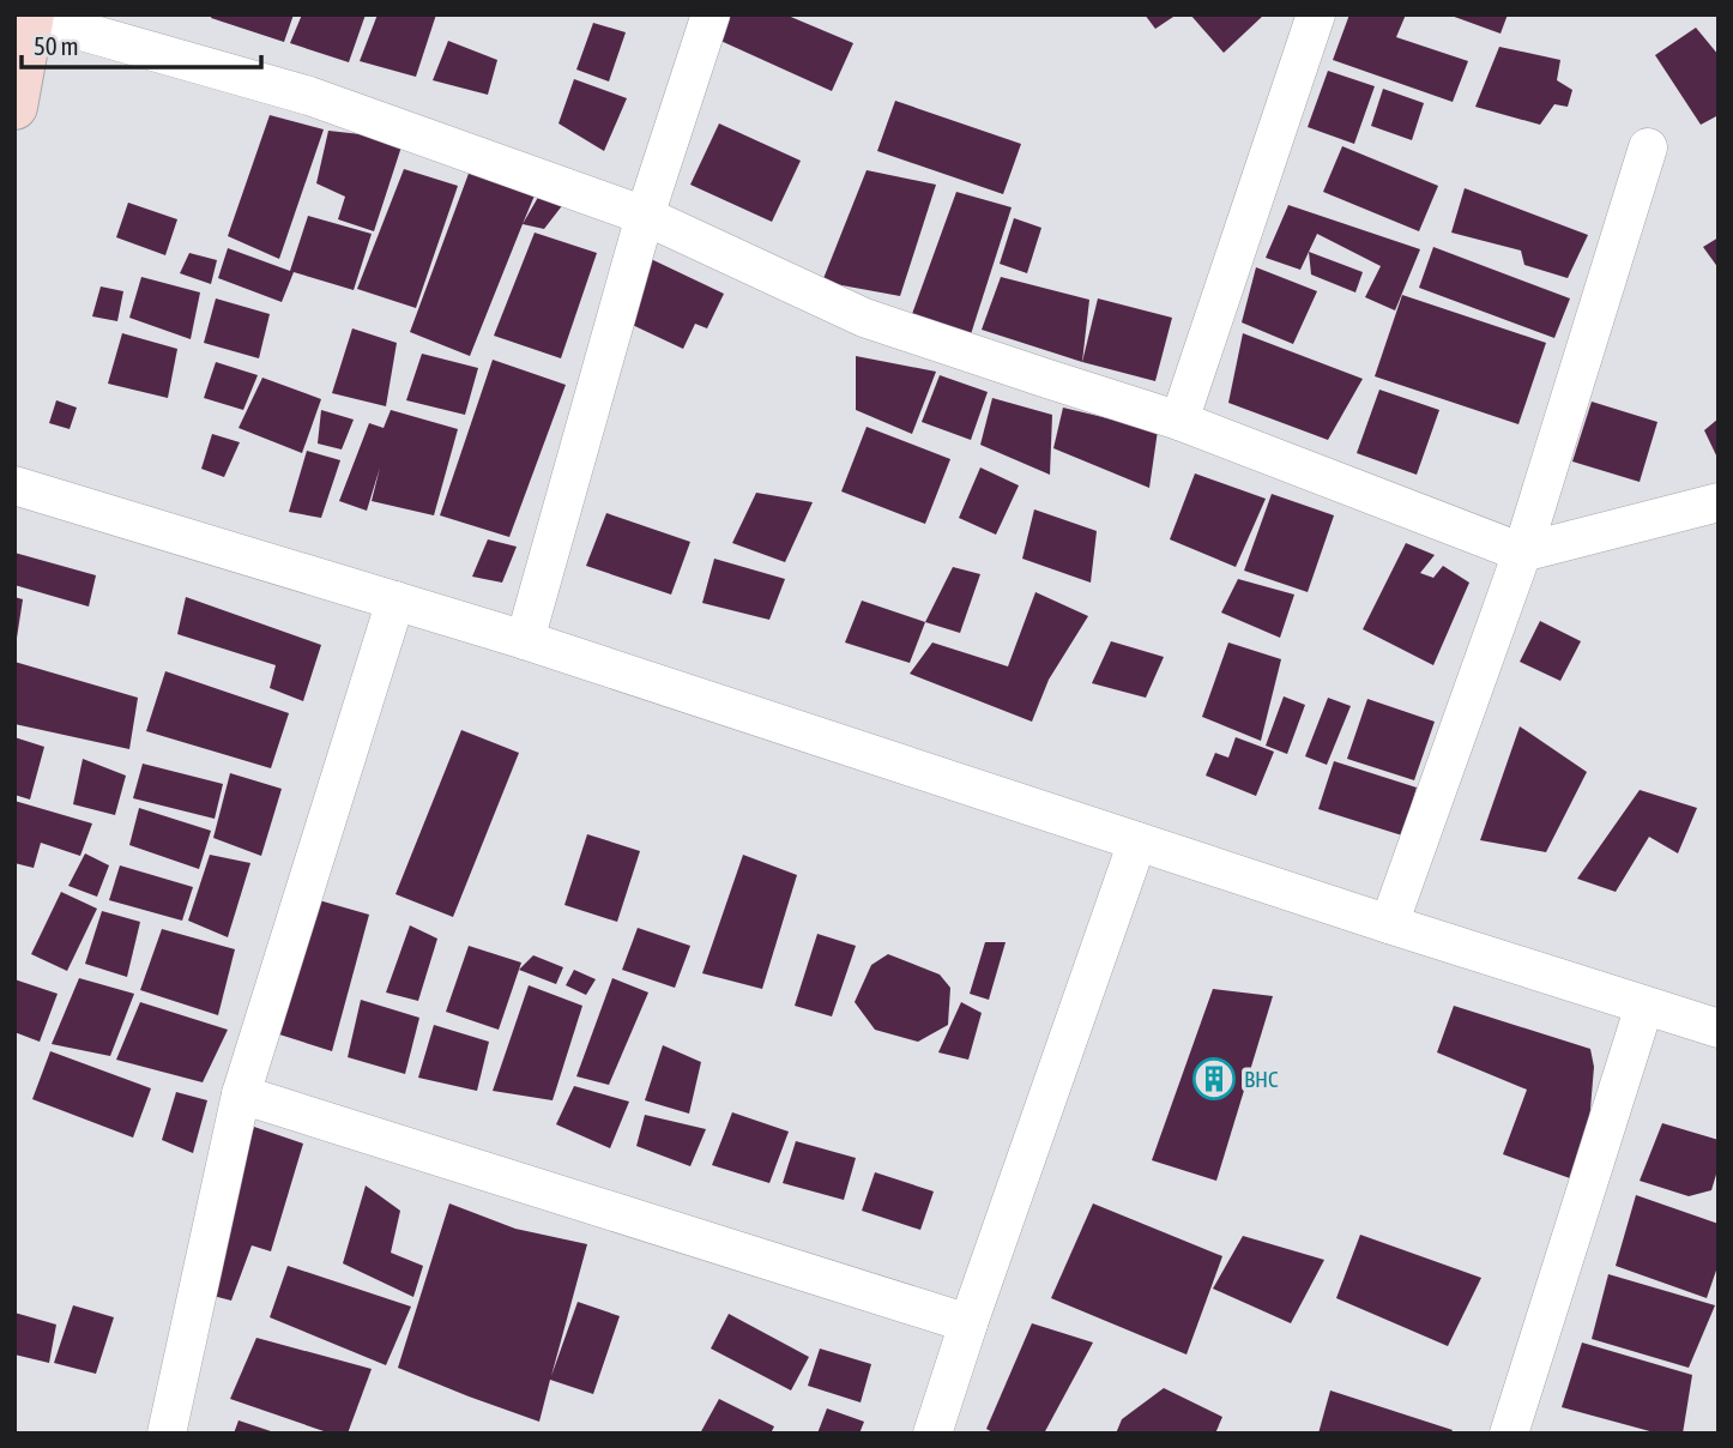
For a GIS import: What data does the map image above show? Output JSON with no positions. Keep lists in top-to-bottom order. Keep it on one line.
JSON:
{"places":{"building":["BHC"]},"scale_bar":"50 m"}
